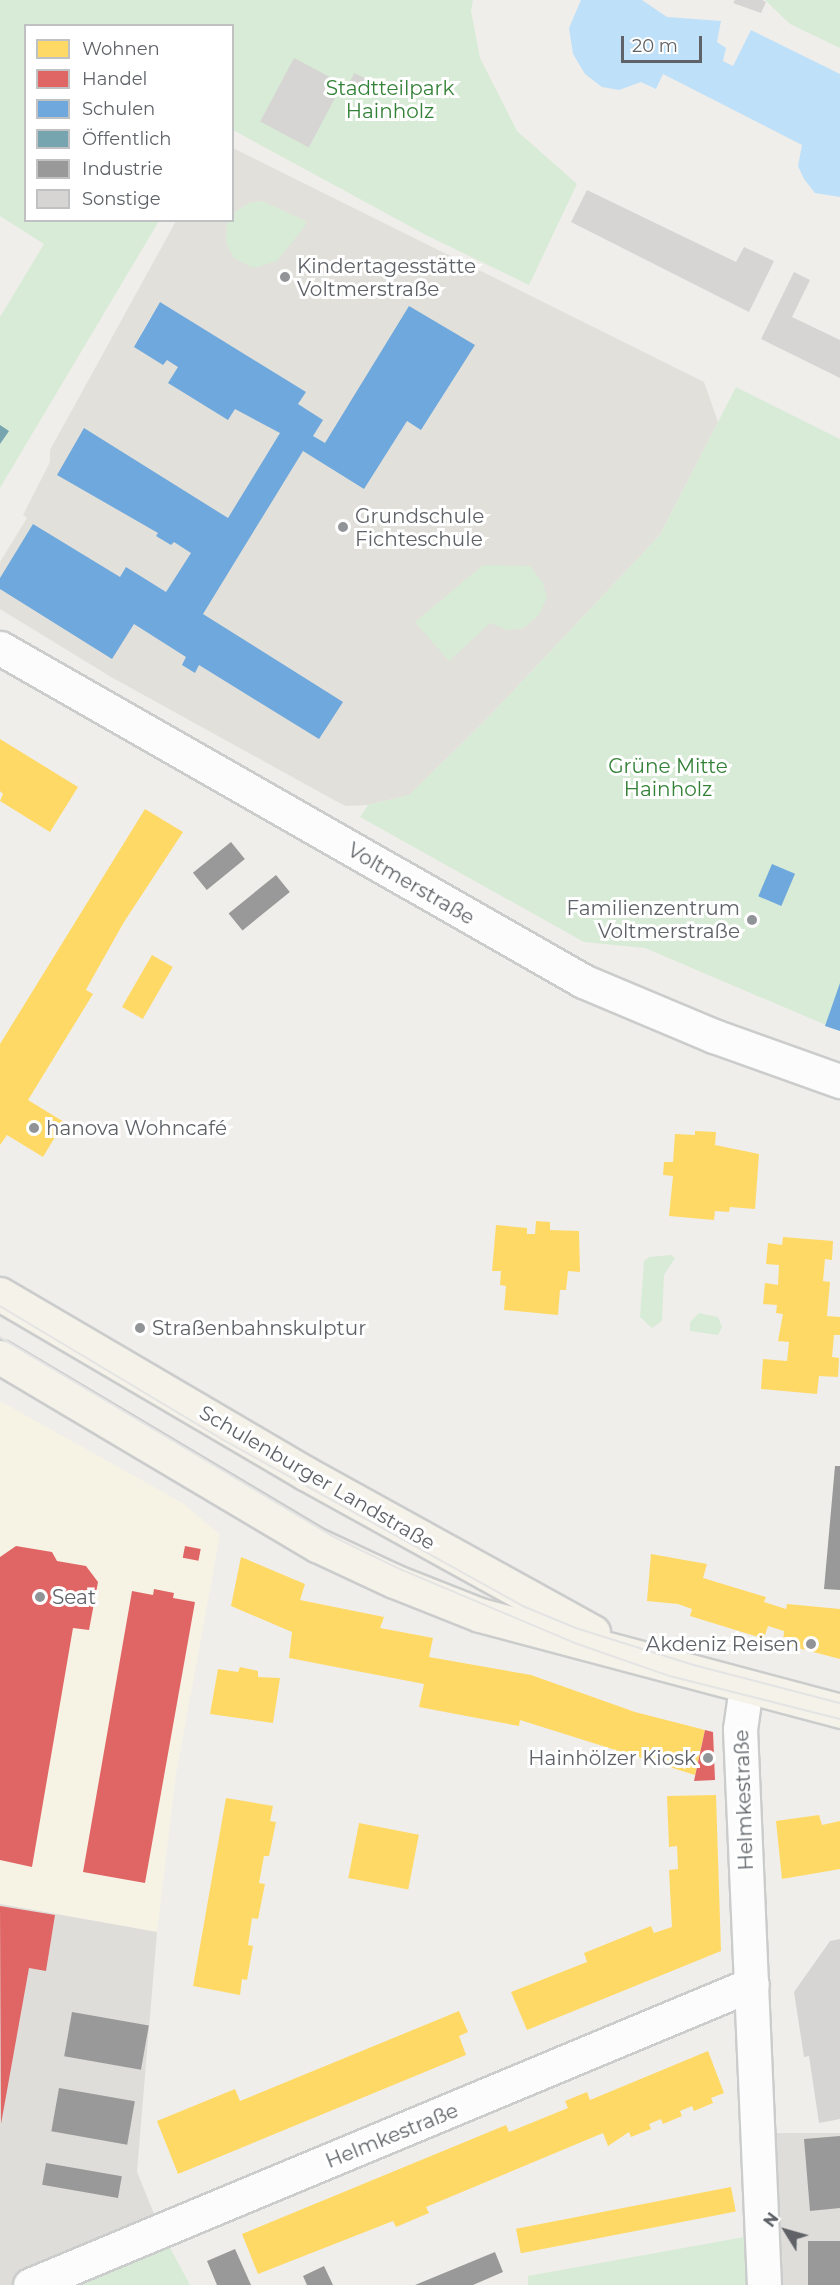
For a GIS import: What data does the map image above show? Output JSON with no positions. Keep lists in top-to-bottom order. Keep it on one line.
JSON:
{"streets":{"main road":["Schulenburger Landstraße"],"street":["Voltmerstraße","Helmkestraße"]},"crossings":[["Schulenburger Landstraße","Helmkestraße"]],"parks":["Stadtteilpark Hainholz","Grüne Mitte Hainholz"],"places":["Kindertagesstätte Voltmerstraße","Grundschule Fichteschule","Familienzentrum Voltmerstraße","hanova Wohncafé","Straßenbahnskulptur","Seat","Akdeniz Reisen","Hainhölzer Kiosk"],"legend":["Wohnen","Handel","Schulen","Öffentlich","Industrie","Sonstige"],"scale_bar":"20 m","north":"top left"}
